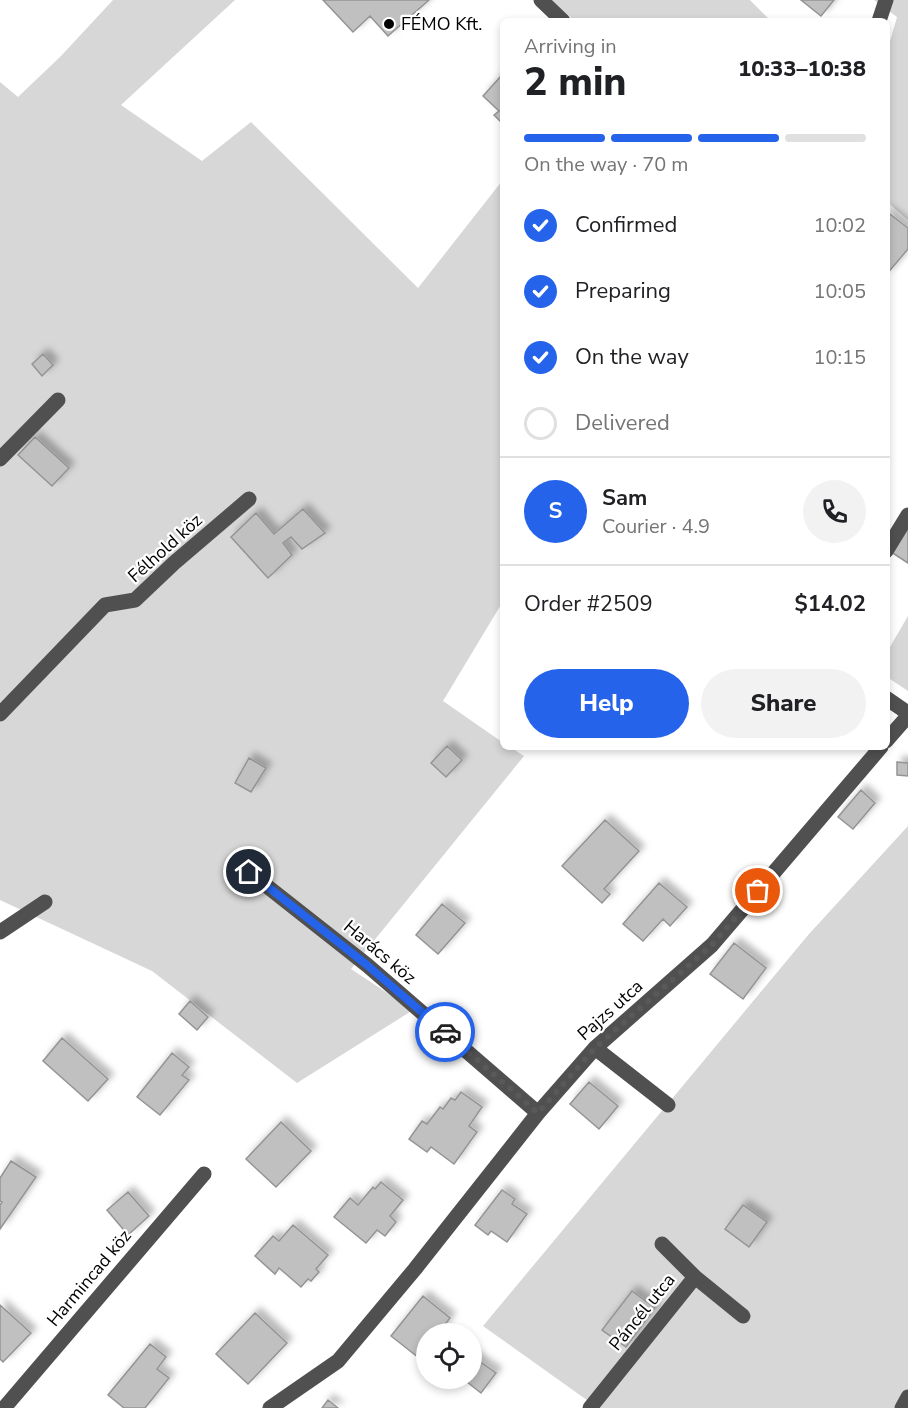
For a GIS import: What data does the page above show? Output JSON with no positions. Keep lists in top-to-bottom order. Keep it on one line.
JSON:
{"streets":{"street":["Félhold köz","Harács köz","Pajzs utca","Harmincad köz","Páncél utca"]},"crossings":[["Harács köz","Pajzs utca"]],"places":["FÉMO Kft."],"page":{"heading":["2 min","Arriving in","10:33–10:38"],"panel":["Sam","Courier · 4.9","Order #2509","$14.02"],"bar":"On the way · 70 m","list":[["Confirmed","10:02"],["Preparing","10:05"],["On the way","10:15"],"Delivered"],"round":"S","buttons":["Help","Share"]}}
